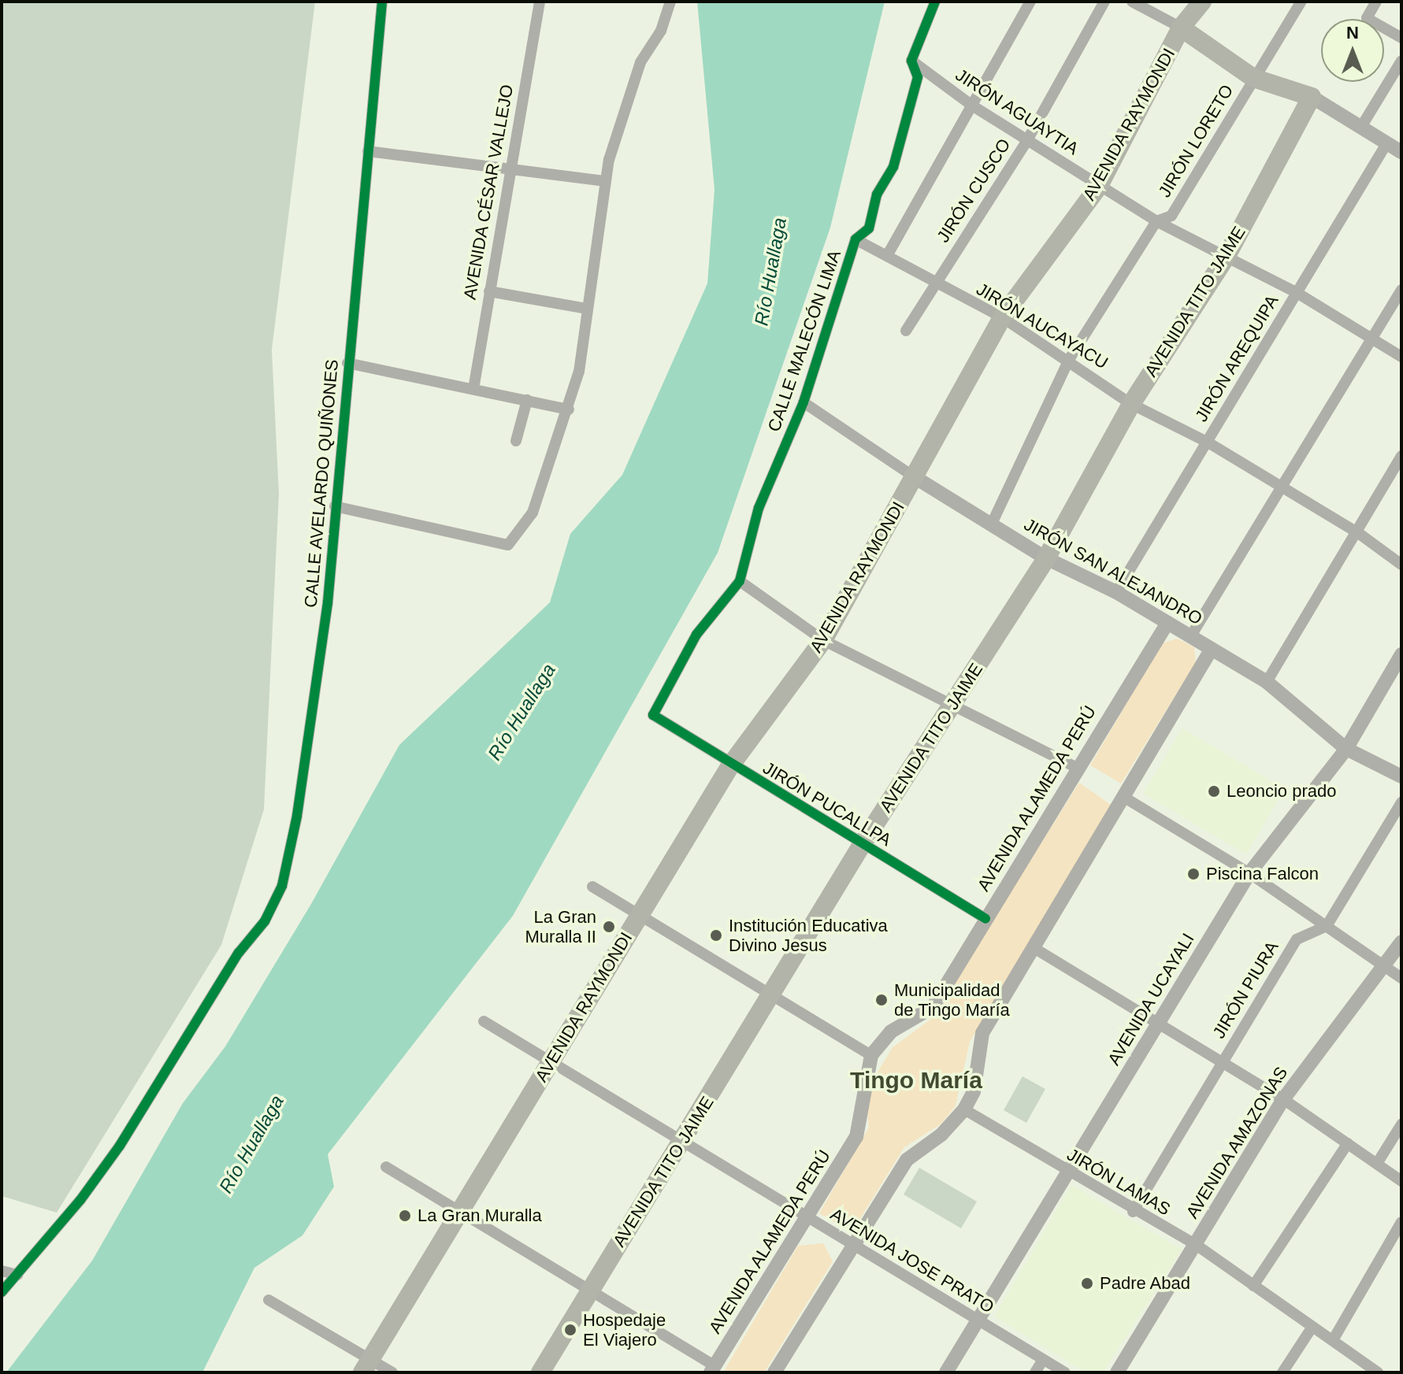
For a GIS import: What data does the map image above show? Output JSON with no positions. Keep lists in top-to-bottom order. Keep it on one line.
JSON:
{"streets":{"highway":["AVENIDA RAYMONDI","AVENIDA TITO JAIME"],"street":["JIRÓN AGUAYTIA","JIRÓN LORETO","JIRÓN CUSCO","AVENIDA CÉSAR VALLEJO","JIRÓN AUCAYACU","CALLE MALECÓN LIMA","JIRÓN AREQUIPA","CALLE AVELARDO QUIÑONES","JIRÓN SAN ALEJANDRO","AVENIDA ALAMEDA PERÚ","JIRÓN PUCALLPA","JIRÓN PIURA","AVENIDA UCAYALI","AVENIDA AMAZONAS","JIRÓN LAMAS","AVENIDA JOSE PRATO"]},"crossings":[["JIRÓN AGUAYTIA","AVENIDA RAYMONDI"],["JIRÓN AGUAYTIA","JIRÓN LORETO"],["JIRÓN AGUAYTIA","JIRÓN CUSCO"],["JIRÓN AGUAYTIA","AVENIDA TITO JAIME"],["JIRÓN AGUAYTIA","CALLE MALECÓN LIMA"],["JIRÓN AGUAYTIA","JIRÓN AREQUIPA"],["AVENIDA RAYMONDI","JIRÓN AUCAYACU"],["AVENIDA RAYMONDI","JIRÓN SAN ALEJANDRO"],["AVENIDA RAYMONDI","JIRÓN PUCALLPA"],["AVENIDA RAYMONDI","AVENIDA JOSE PRATO"],["JIRÓN LORETO","JIRÓN AUCAYACU"],["JIRÓN LORETO","JIRÓN SAN ALEJANDRO"],["JIRÓN CUSCO","JIRÓN AUCAYACU"],["AVENIDA TITO JAIME","JIRÓN AUCAYACU"],["AVENIDA TITO JAIME","JIRÓN SAN ALEJANDRO"],["AVENIDA TITO JAIME","JIRÓN PUCALLPA"],["AVENIDA TITO JAIME","AVENIDA JOSE PRATO"],["JIRÓN AUCAYACU","CALLE MALECÓN LIMA"],["JIRÓN AUCAYACU","JIRÓN AREQUIPA"],["CALLE MALECÓN LIMA","JIRÓN SAN ALEJANDRO"],["CALLE MALECÓN LIMA","JIRÓN PUCALLPA"],["JIRÓN AREQUIPA","JIRÓN SAN ALEJANDRO"],["JIRÓN SAN ALEJANDRO","AVENIDA ALAMEDA PERÚ"],["JIRÓN SAN ALEJANDRO","AVENIDA UCAYALI"],["AVENIDA ALAMEDA PERÚ","JIRÓN PUCALLPA"],["AVENIDA ALAMEDA PERÚ","AVENIDA JOSE PRATO"],["JIRÓN PIURA","JIRÓN LAMAS"],["AVENIDA UCAYALI","JIRÓN LAMAS"],["AVENIDA UCAYALI","AVENIDA JOSE PRATO"],["AVENIDA AMAZONAS","JIRÓN LAMAS"]],"districts":["Tingo María"],"water":["Río Huallaga"],"places":["Leoncio prado","Piscina Falcon","La Gran Muralla II","Institución Educativa Divino Jesus","Municipalidad de Tingo María","La Gran Muralla","Padre Abad","Hospedaje El Viajero"],"north":"top"}
